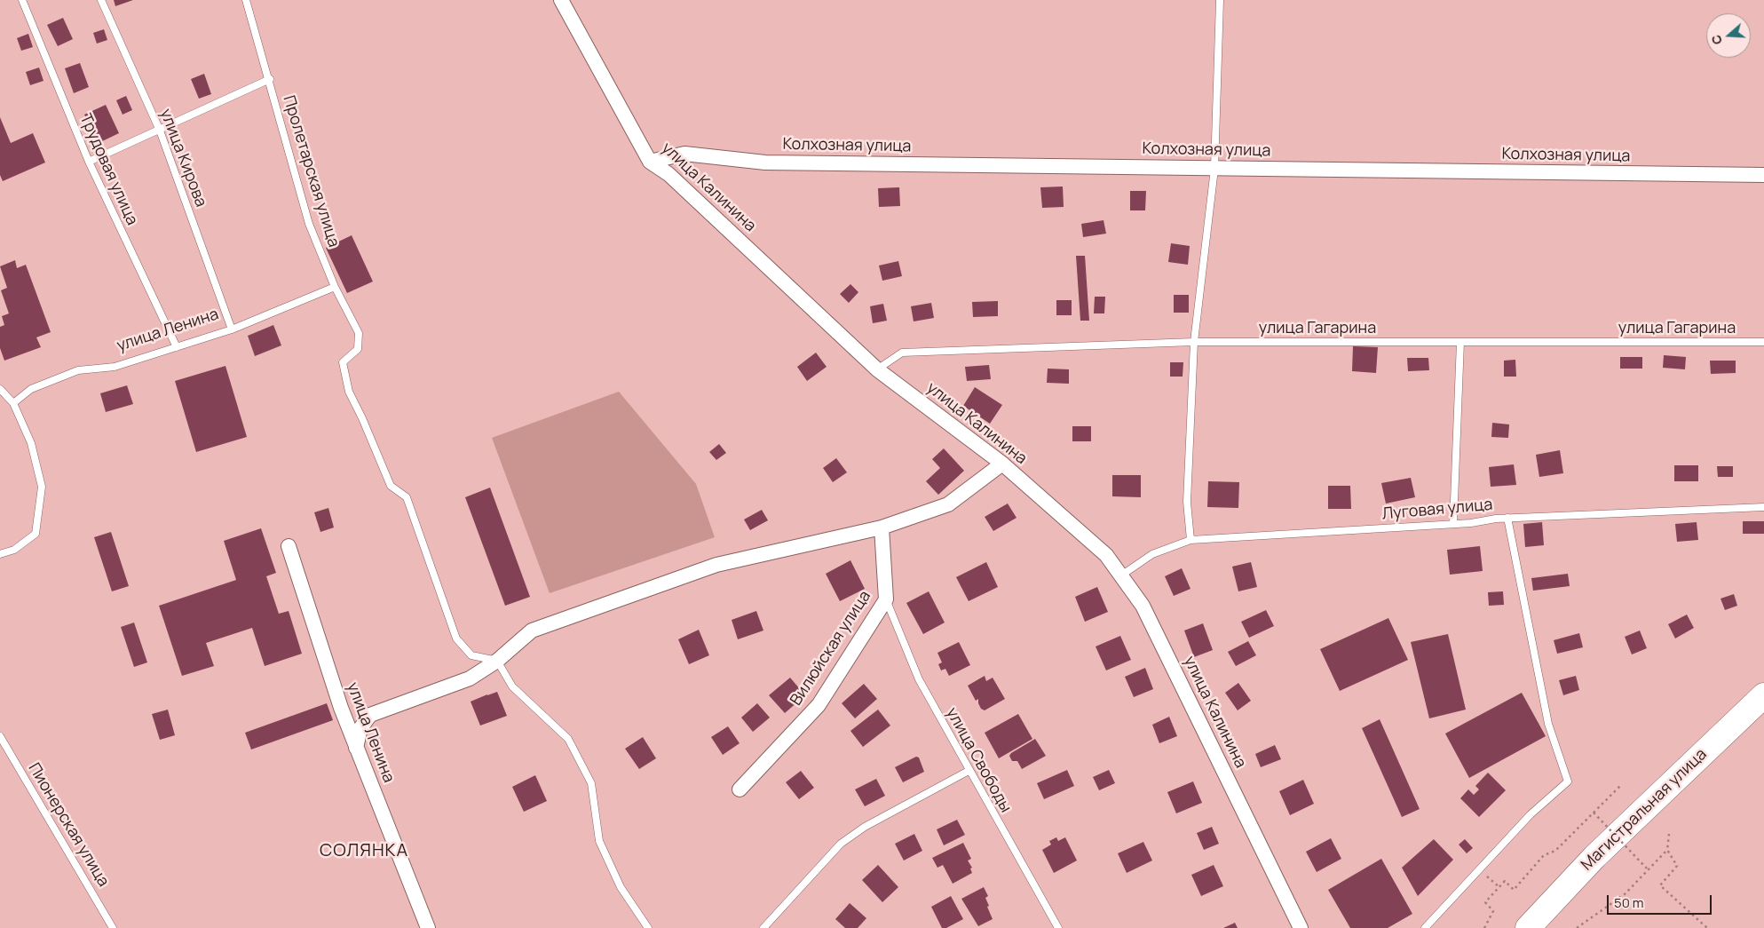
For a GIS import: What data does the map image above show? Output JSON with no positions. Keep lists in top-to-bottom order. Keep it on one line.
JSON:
{"streets":{"highway":["Магистральная улица"],"street":["Колхозная улица","улица Калинина","улица Ленина","Вилюйская улица"],"lane":["улица Кирова","Трудовая улица","Пролетарская улица","улица Гагарина","Луговая улица","улица Свободы","Пионерская улица"]},"crossings":[["Колхозная улица","улица Калинина"],["улица Кирова","улица Ленина"],["Трудовая улица","улица Ленина"],["Пролетарская улица","улица Ленина"],["улица Калинина","улица Гагарина"],["улица Калинина","Луговая улица"],["Вилюйская улица","улица Свободы"]],"districts":["СОЛЯНКА"],"scale_bar":"50 m","north":"left"}
